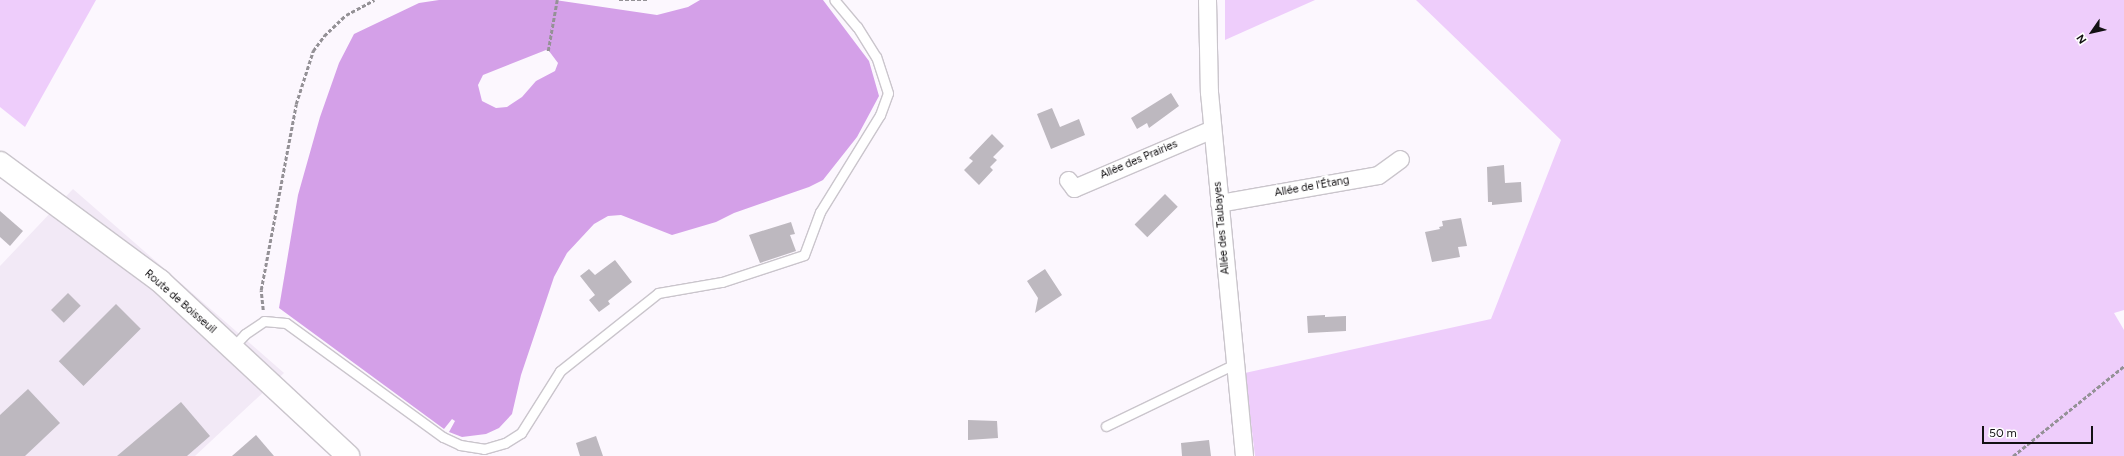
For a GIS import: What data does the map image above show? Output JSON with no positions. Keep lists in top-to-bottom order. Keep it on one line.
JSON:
{"streets":{"main road":["Route de Boisseuil"],"street":["Allée des Prairies","Allée de l'Étang","Allée des Taubayes"]},"crossings":[["Allée des Prairies","Allée des Taubayes"],["Allée de l'Étang","Allée des Taubayes"]],"scale_bar":"50 m","north":"bottom left"}
